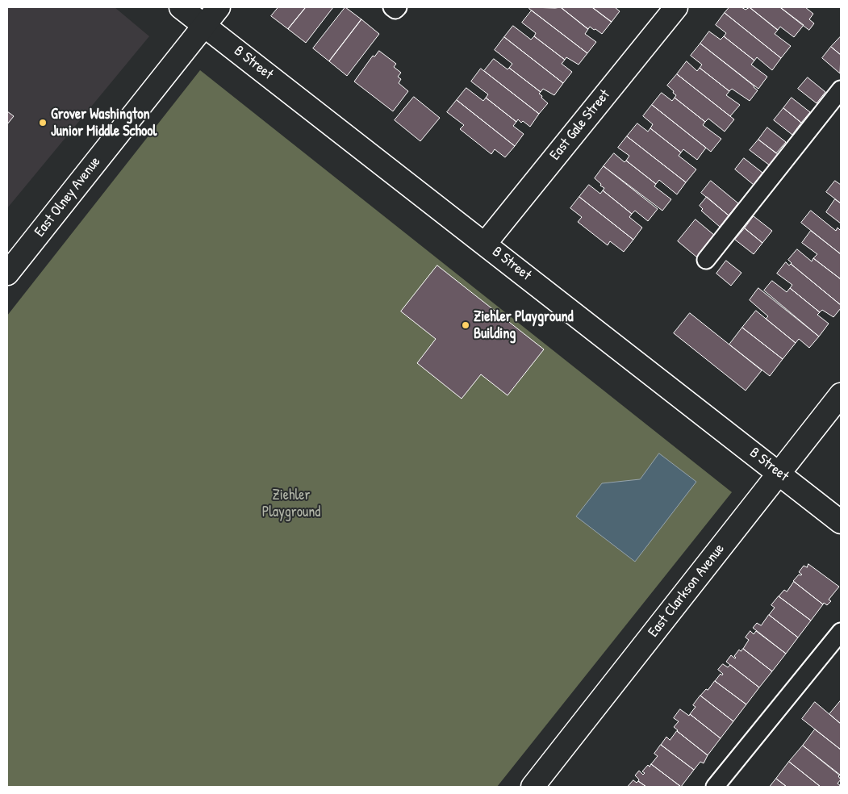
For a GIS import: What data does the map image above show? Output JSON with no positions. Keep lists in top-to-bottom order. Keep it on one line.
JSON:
{"streets":{"street":["B Street","East Gale Street","East Olney Avenue","East Clarkson Avenue"]},"crossings":[["B Street","East Gale Street"],["B Street","East Olney Avenue"],["B Street","East Clarkson Avenue"]],"parks":["Ziehler Playground"],"places":["Grover Washington Junior Middle School","Ziehler Playground Building"]}
